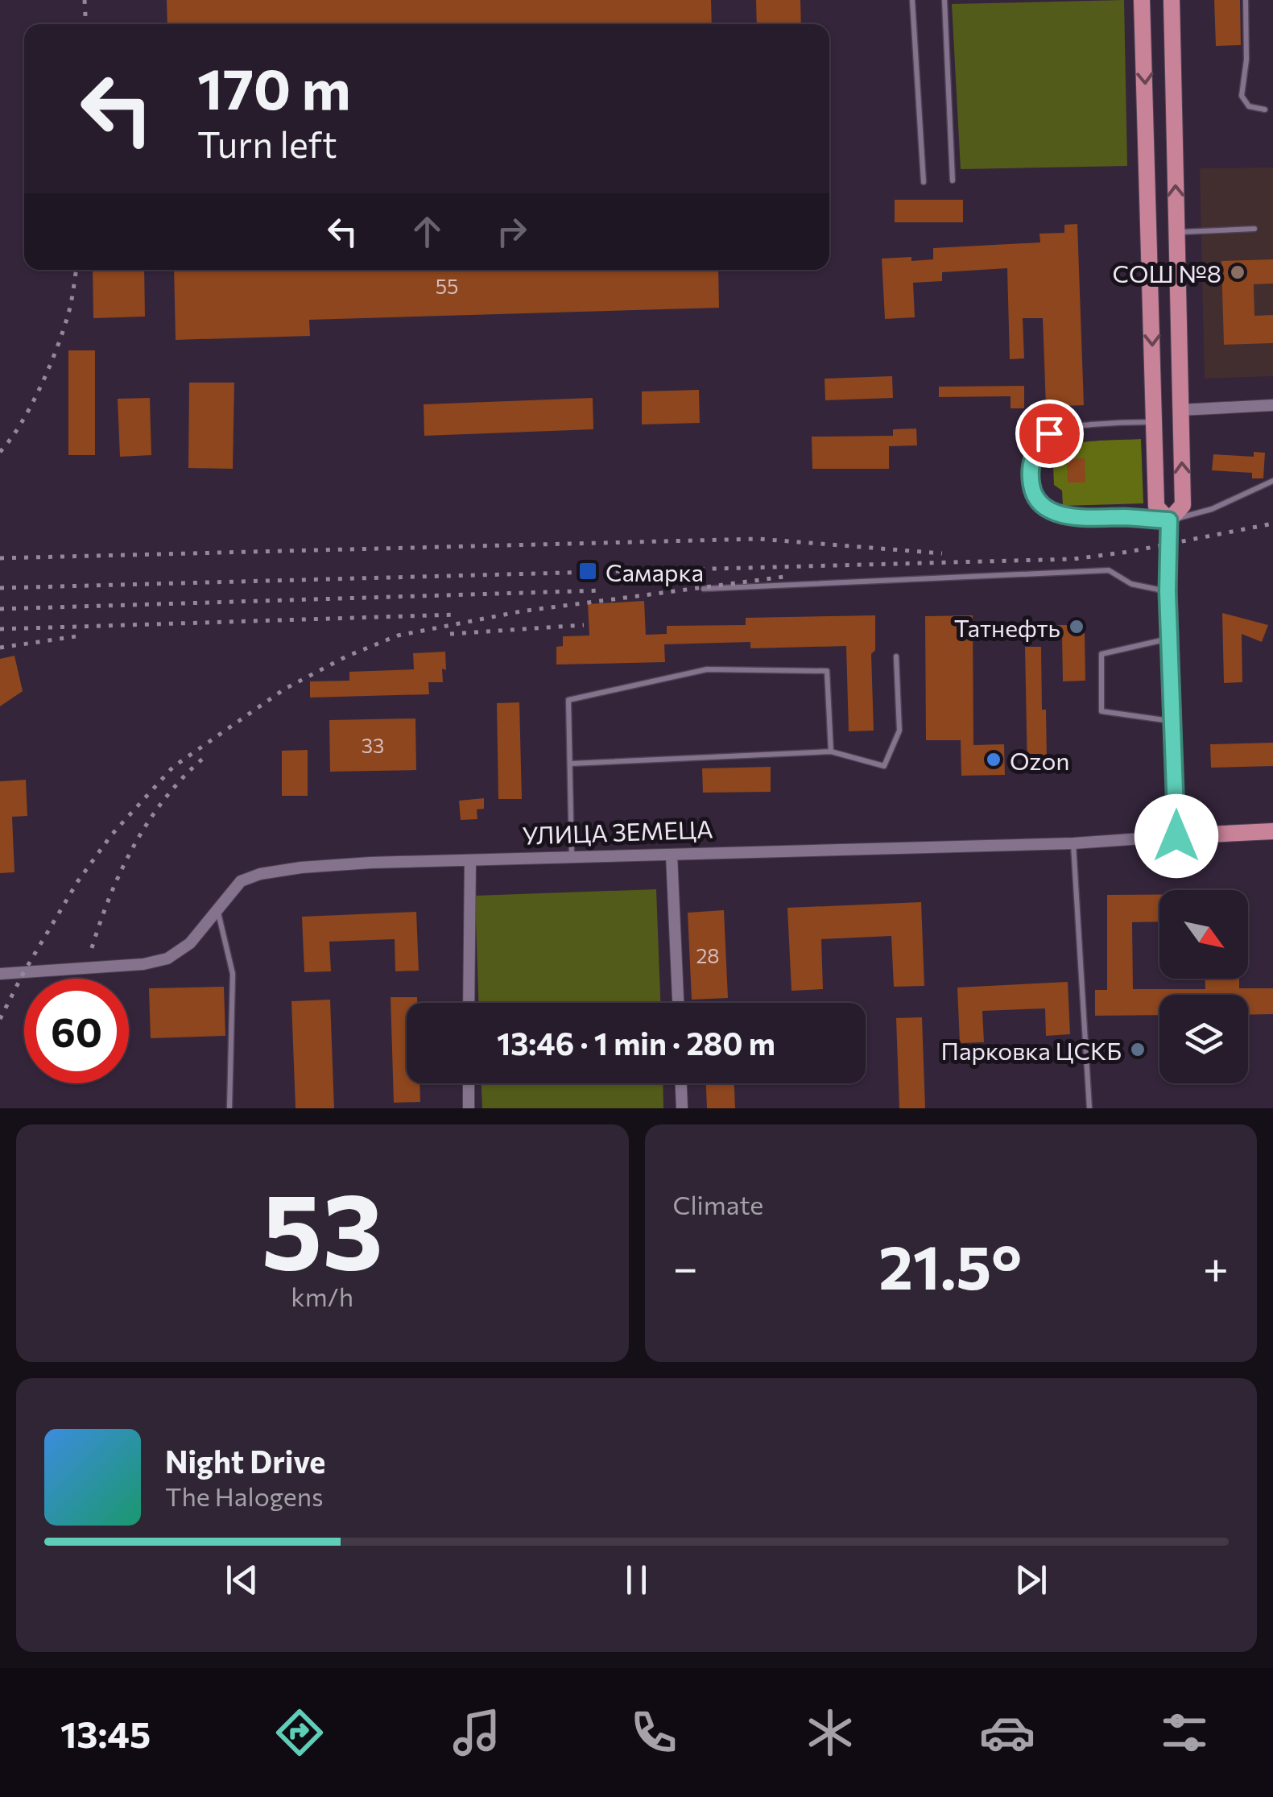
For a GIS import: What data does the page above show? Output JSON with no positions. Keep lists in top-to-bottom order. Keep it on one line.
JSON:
{"streets":{"main road":["УЛИЦА ЗЕМЕЦА"]},"places":{"other":["СОШ №8","Татнефть","Ozon","Парковка ЦСКБ"],"transit":["Самарка"]},"house_numbers":["55","33","28"],"north":"bottom right","page":{"turn":["170 m","Turn left"],"limit":"60","trip":"13:46 · 1 min · 280 m","tile":[["53","km/h"],"Climate"],"heat":["−","21.5°","+"],"song":["Night Drive","The Halogens"],"tabs":"13:45"}}
